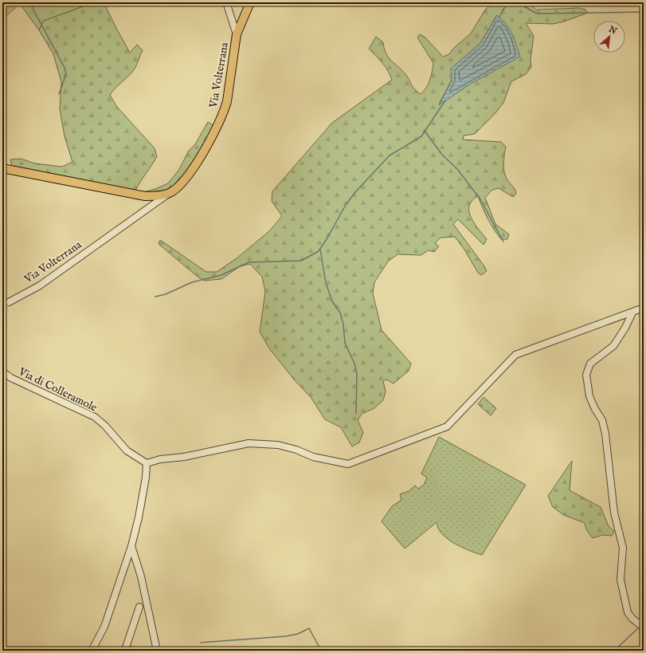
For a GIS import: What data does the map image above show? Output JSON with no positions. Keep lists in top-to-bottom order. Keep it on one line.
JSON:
{"streets":{"main road":["Via Volterrana"],"street":["Via di Colleramole"]},"north":"top right"}
